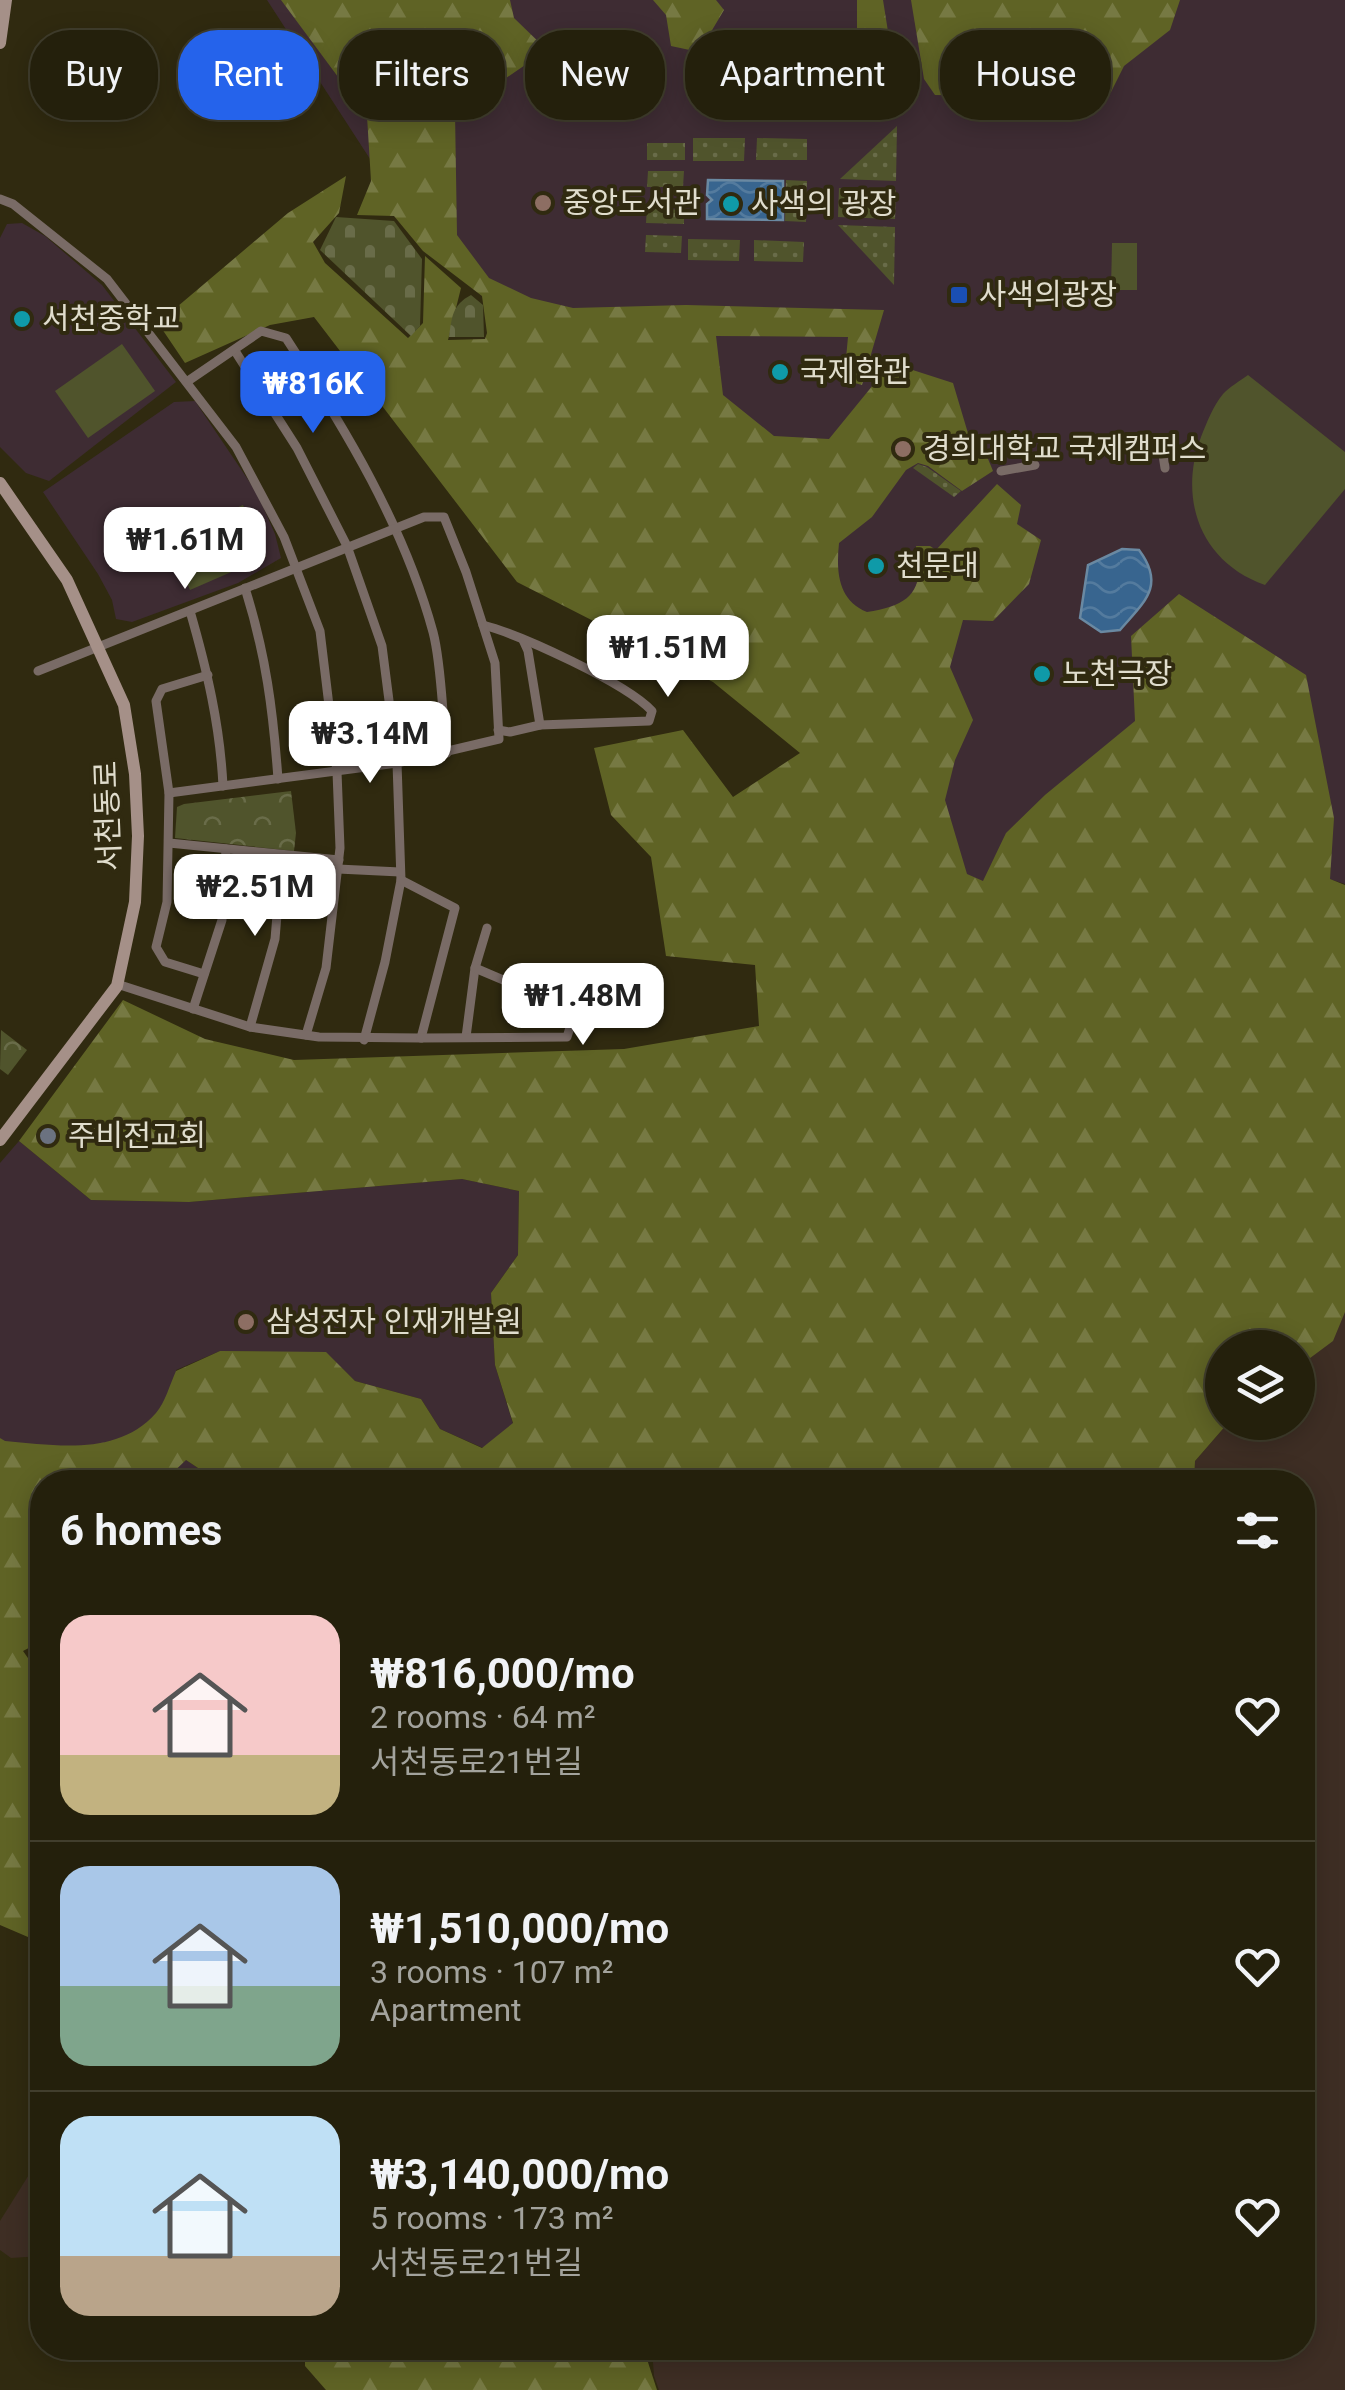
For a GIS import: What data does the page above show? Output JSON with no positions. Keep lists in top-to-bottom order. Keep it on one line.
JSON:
{"streets":{"street":["서천동로"]},"places":{"other":["중앙도서관","사색의 광장","서천중학교","국제학관","경희대학교 국제캠퍼스","천문대","노천극장","주비전교회","삼성전자 인재개발원"],"transit":["사색의광장"]},"page":{"chip":["Buy","Rent","Filters","New","Apartment","House"],"price":["₩816K","₩1.61M","₩1.51M","₩3.14M","₩2.51M","₩1.48M"],"heading":"6 homes","list":[{"name":"₩816,000/mo","note":"2 rooms · 64 m² · 서천동로21번길"},{"name":"₩1,510,000/mo","note":"3 rooms · 107 m² · Apartment"},{"name":"₩3,140,000/mo","note":"5 rooms · 173 m² · 서천동로21번길"}]}}
